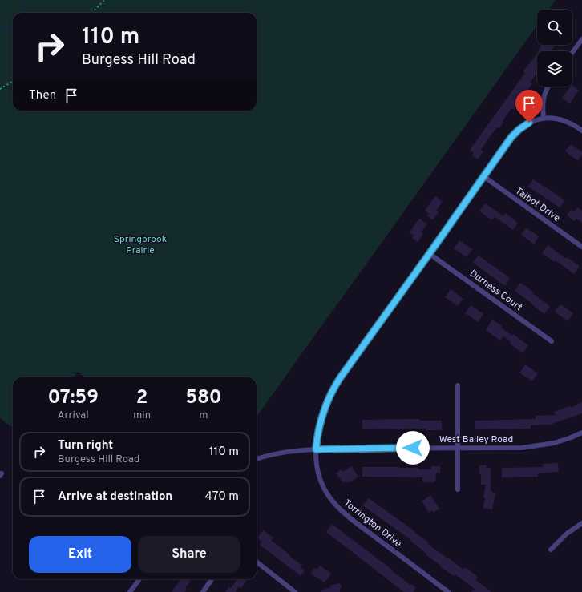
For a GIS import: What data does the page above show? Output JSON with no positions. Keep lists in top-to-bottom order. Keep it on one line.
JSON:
{"streets":{"street":["Talbot Drive","Durness Court","West Bailey Road","Torrington Drive"]},"crossings":[["Talbot Drive","Torrington Drive"],["Durness Court","Torrington Drive"],["West Bailey Road","Torrington Drive"]],"parks":["Springbrook Prairie"],"page":{"turn":["110 m","Burgess Hill Road"],"then":"Then","eta":["07:59","Arrival","2","min","580","m"],"list":[{"name":"Turn right","note":"Burgess Hill Road","value":"110 m"},{"name":"Arrive at destination","value":"470 m"}],"buttons":["Exit","Share"]}}
